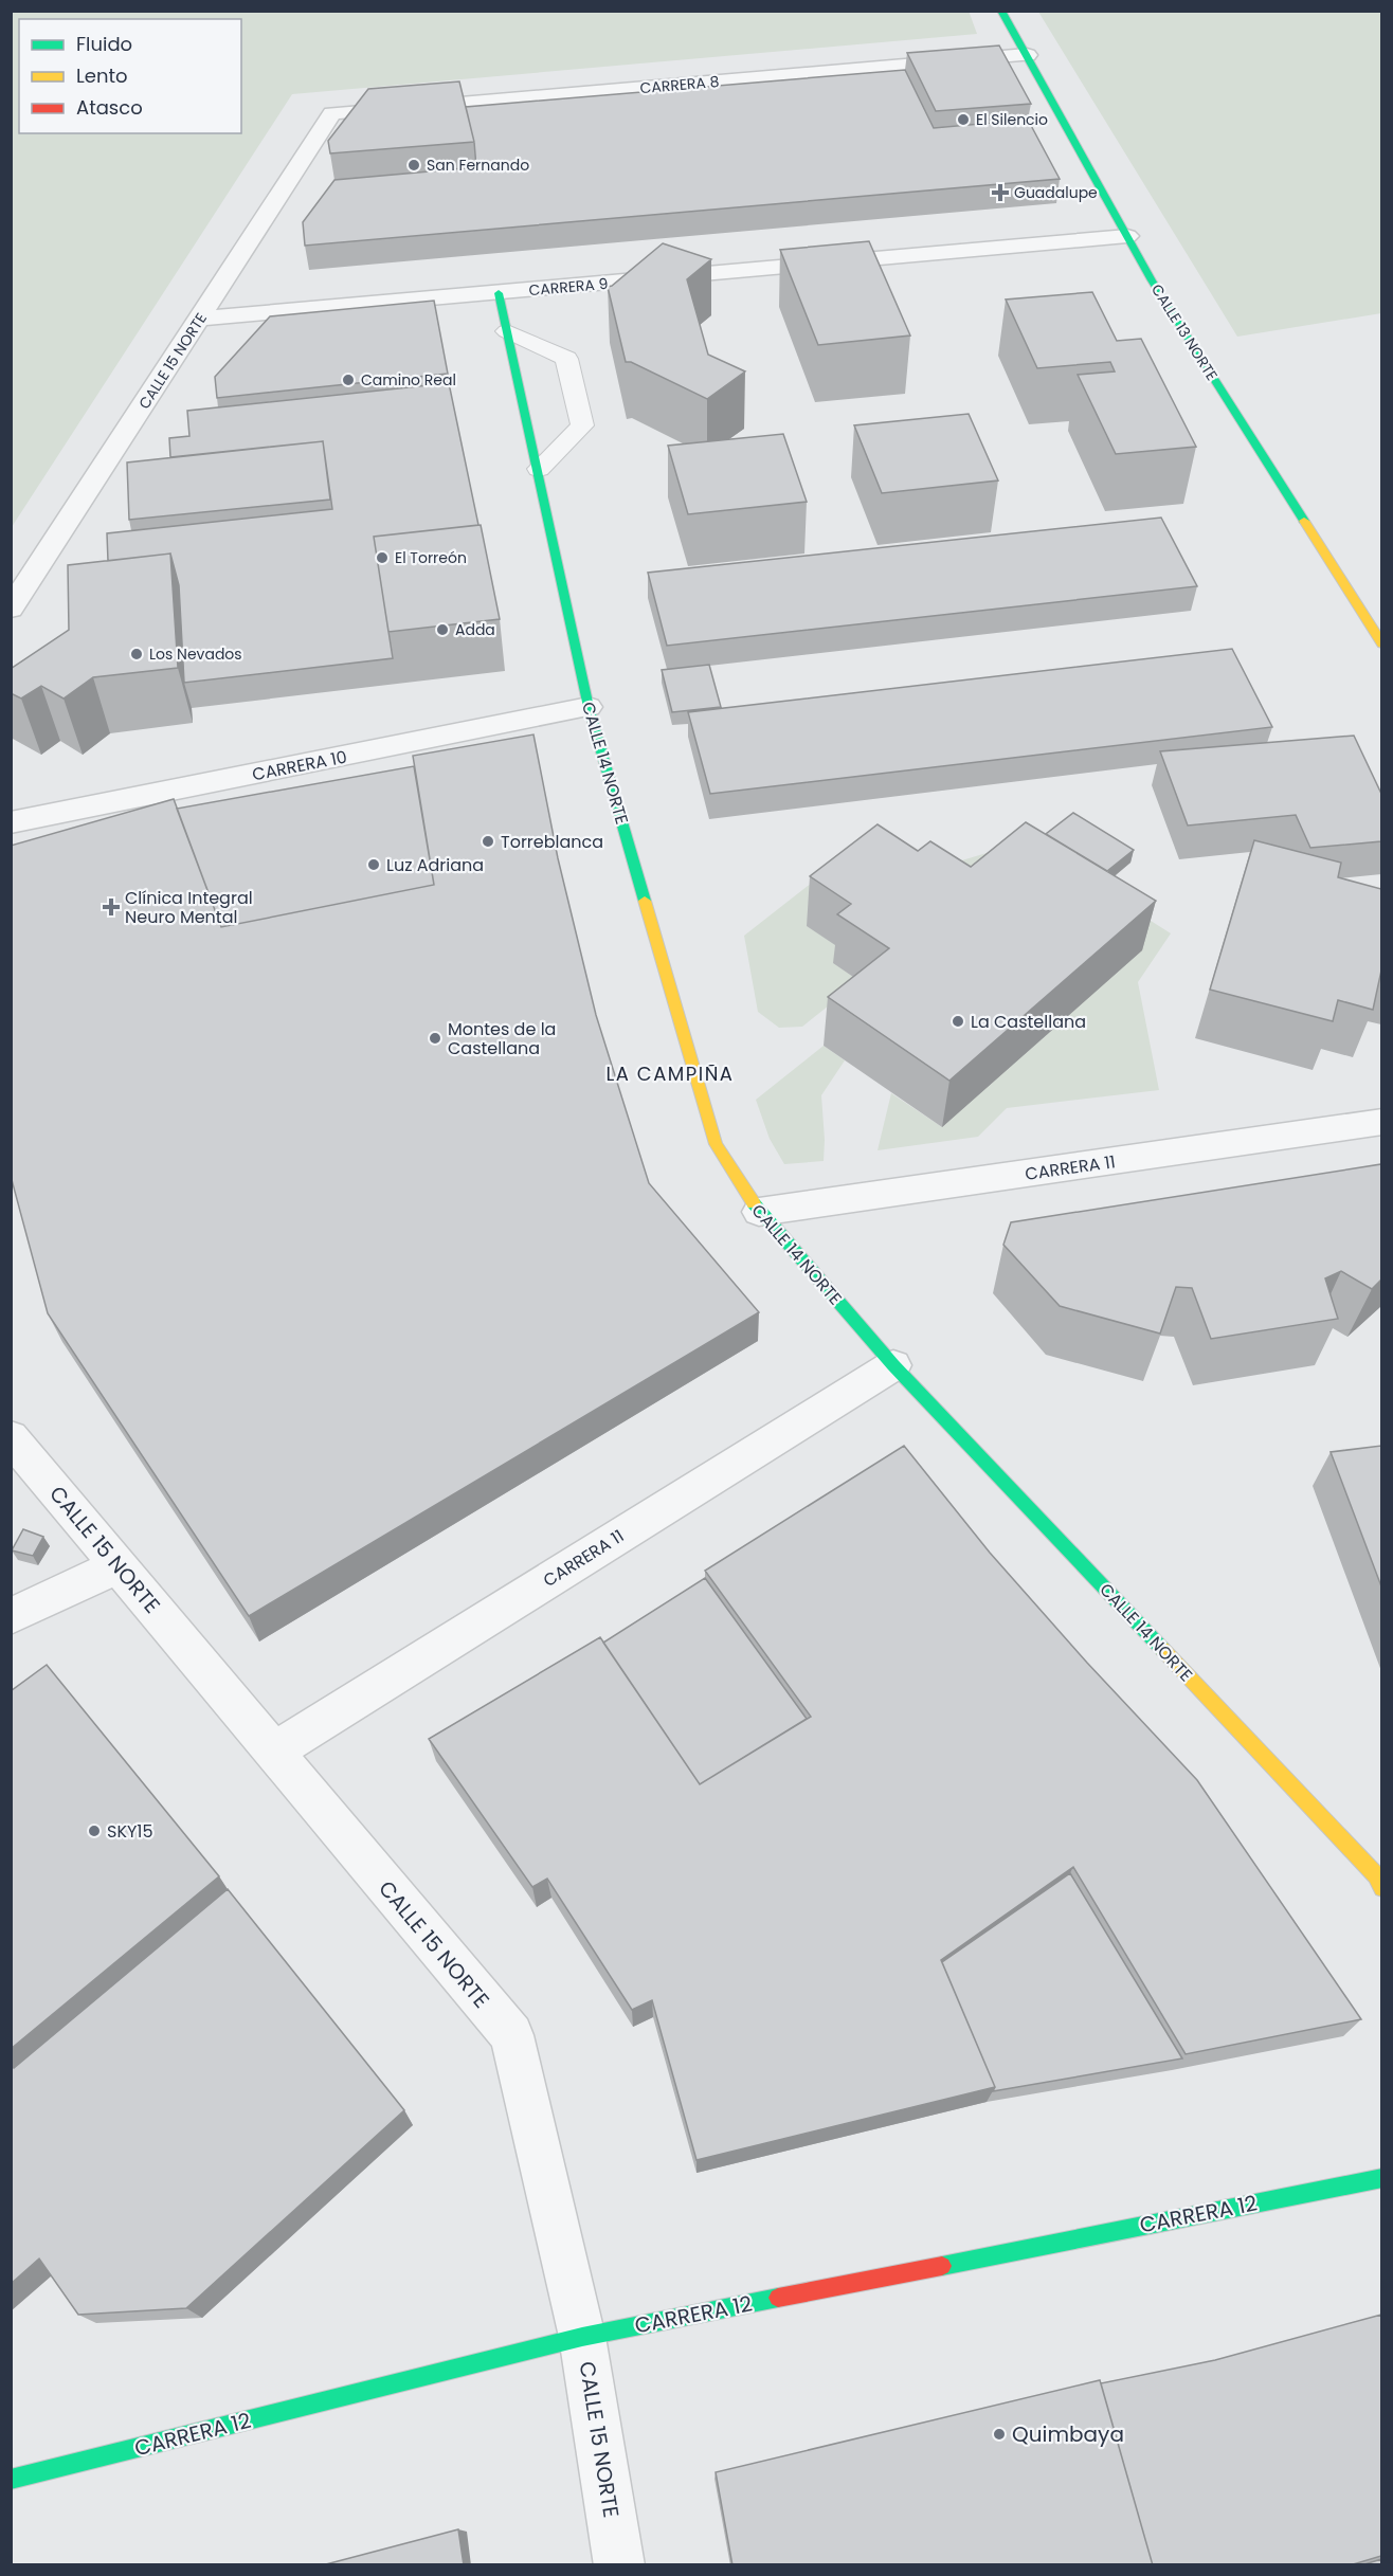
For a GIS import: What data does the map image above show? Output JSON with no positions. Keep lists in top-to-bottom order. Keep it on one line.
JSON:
{"streets":{"street":["CARRERA 8","CARRERA 9","CALLE 13 NORTE","CALLE 15 NORTE","CALLE 14 NORTE","CARRERA 10","CARRERA 11","CARRERA 12"]},"crossings":[["CARRERA 8","CALLE 13 NORTE"],["CARRERA 8","CALLE 15 NORTE"],["CARRERA 9","CALLE 13 NORTE"],["CARRERA 9","CALLE 15 NORTE"],["CARRERA 9","CALLE 14 NORTE"],["CALLE 15 NORTE","CARRERA 11"],["CALLE 15 NORTE","CARRERA 12"],["CALLE 14 NORTE","CARRERA 10"],["CALLE 14 NORTE","CARRERA 11"]],"districts":["LA CAMPIÑA"],"places":{"other":["El Silencio","San Fernando","Camino Real","El Torreón","Adda","Los Nevados","Torreblanca","Luz Adriana","La Castellana","Montes de la Castellana","SKY15","Quimbaya"],"health":["Guadalupe","Clínica Integral Neuro Mental"]},"legend":["Fluido","Lento","Atasco"]}
